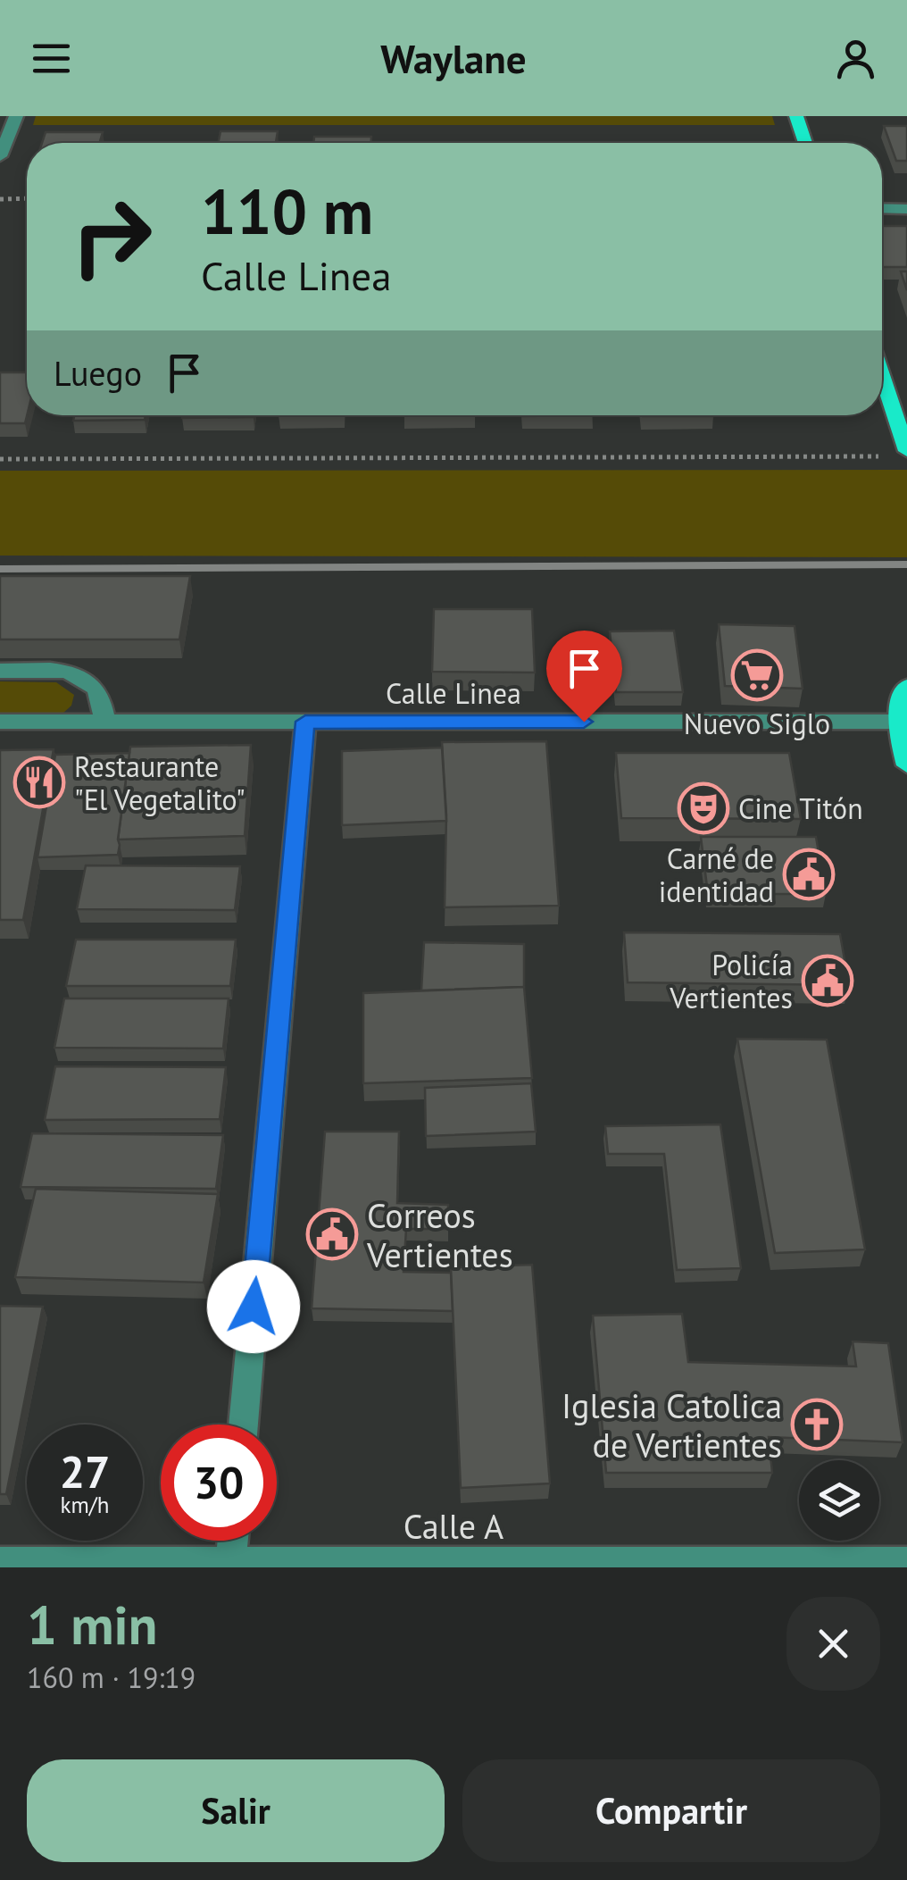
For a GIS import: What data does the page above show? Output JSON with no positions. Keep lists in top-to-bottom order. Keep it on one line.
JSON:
{"streets":{"street":["Calle Linea","Calle A"]},"places":{"supermarket":["Nuevo Siglo"],"restaurant":["Restaurante \"El Vegetalito\""],"theatre":["Cine Titón"],"public building":["Carné de identidad","Policía Vertientes","Correos Vertientes"],"church":["Iglesia Catolica de Vertientes"]},"page":{"header":"Waylane","turn":["110 m","Calle Linea"],"then":"Luego","speed":"27 km/h","limit":"30","heading":["1 min","160 m · 19:19"],"buttons":["Salir","Compartir"]}}
